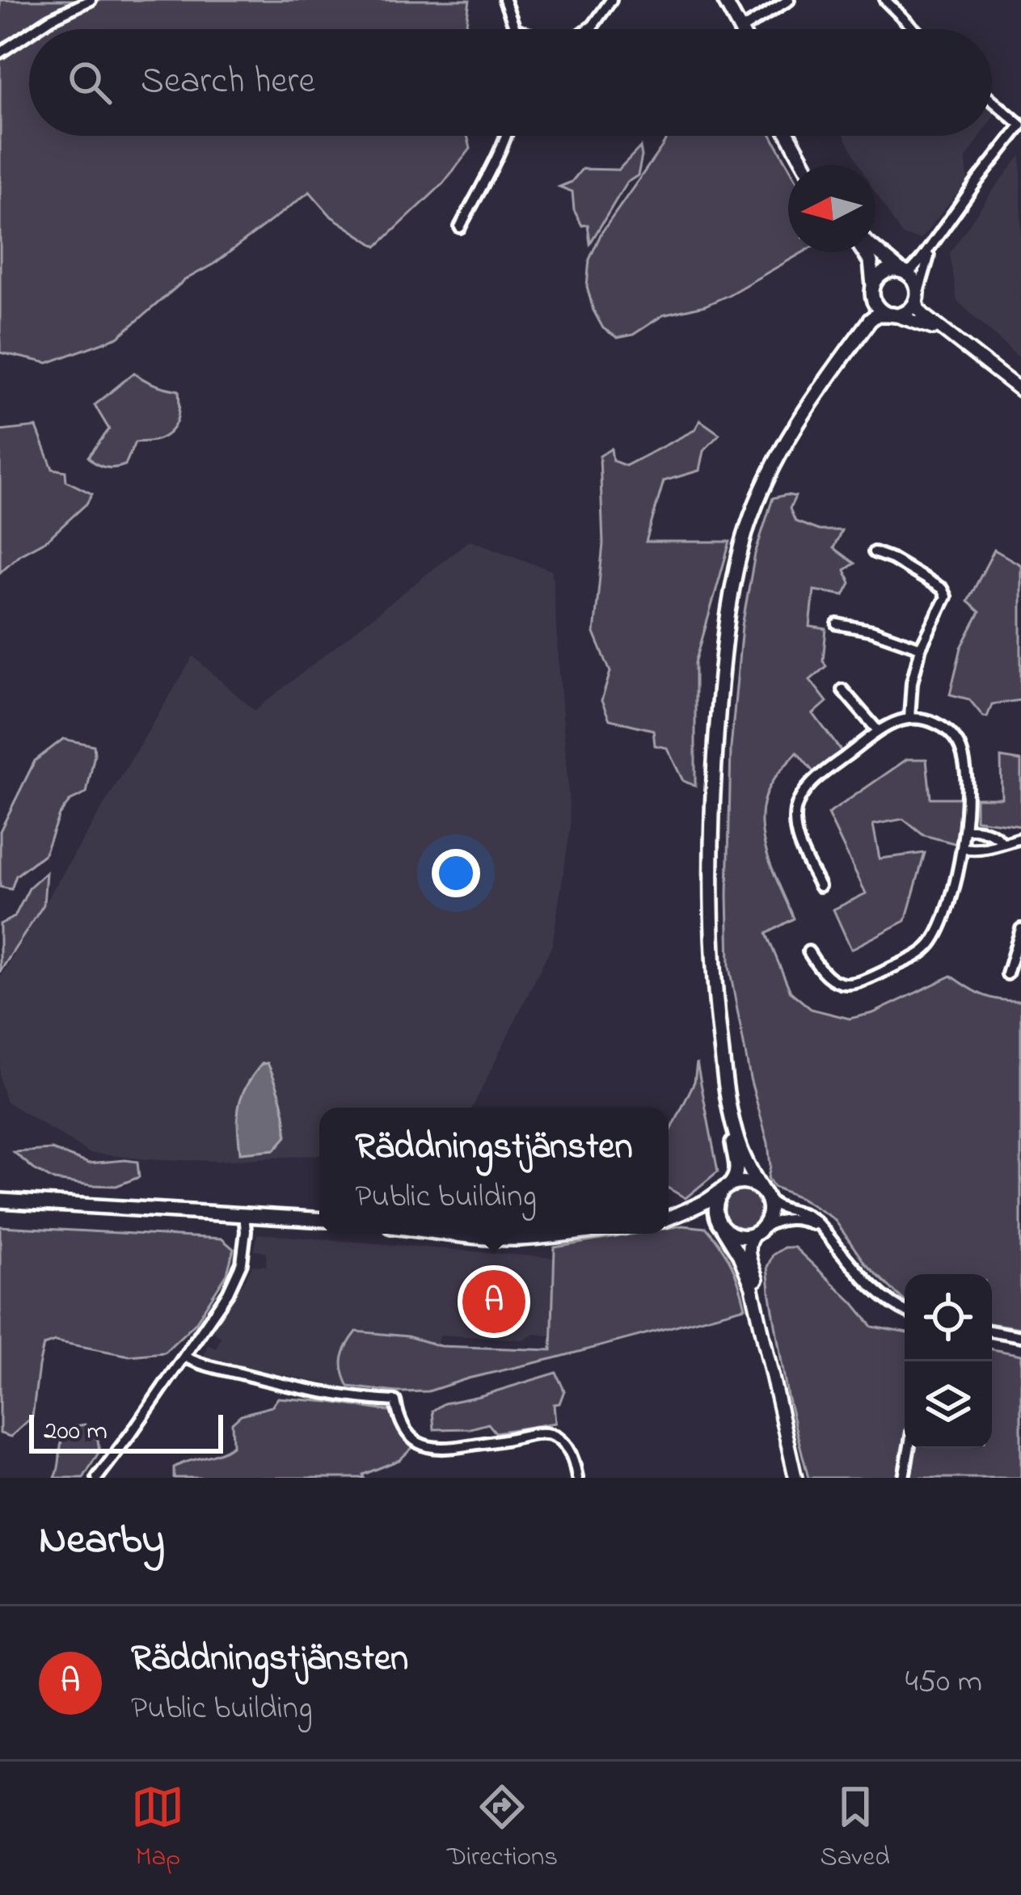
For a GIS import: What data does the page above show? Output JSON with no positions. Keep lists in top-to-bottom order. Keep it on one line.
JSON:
{"scale_bar":"200 m","north":"left","page":{"search":"Search here","popup":["Räddningstjänsten","Public building"],"pins":"A","scale":"200 m","heading":"Nearby","list":[{"mark":"A","name":"Räddningstjänsten","note":"Public building","value":"450 m"}],"nav":["Map","Directions","Saved"]}}
